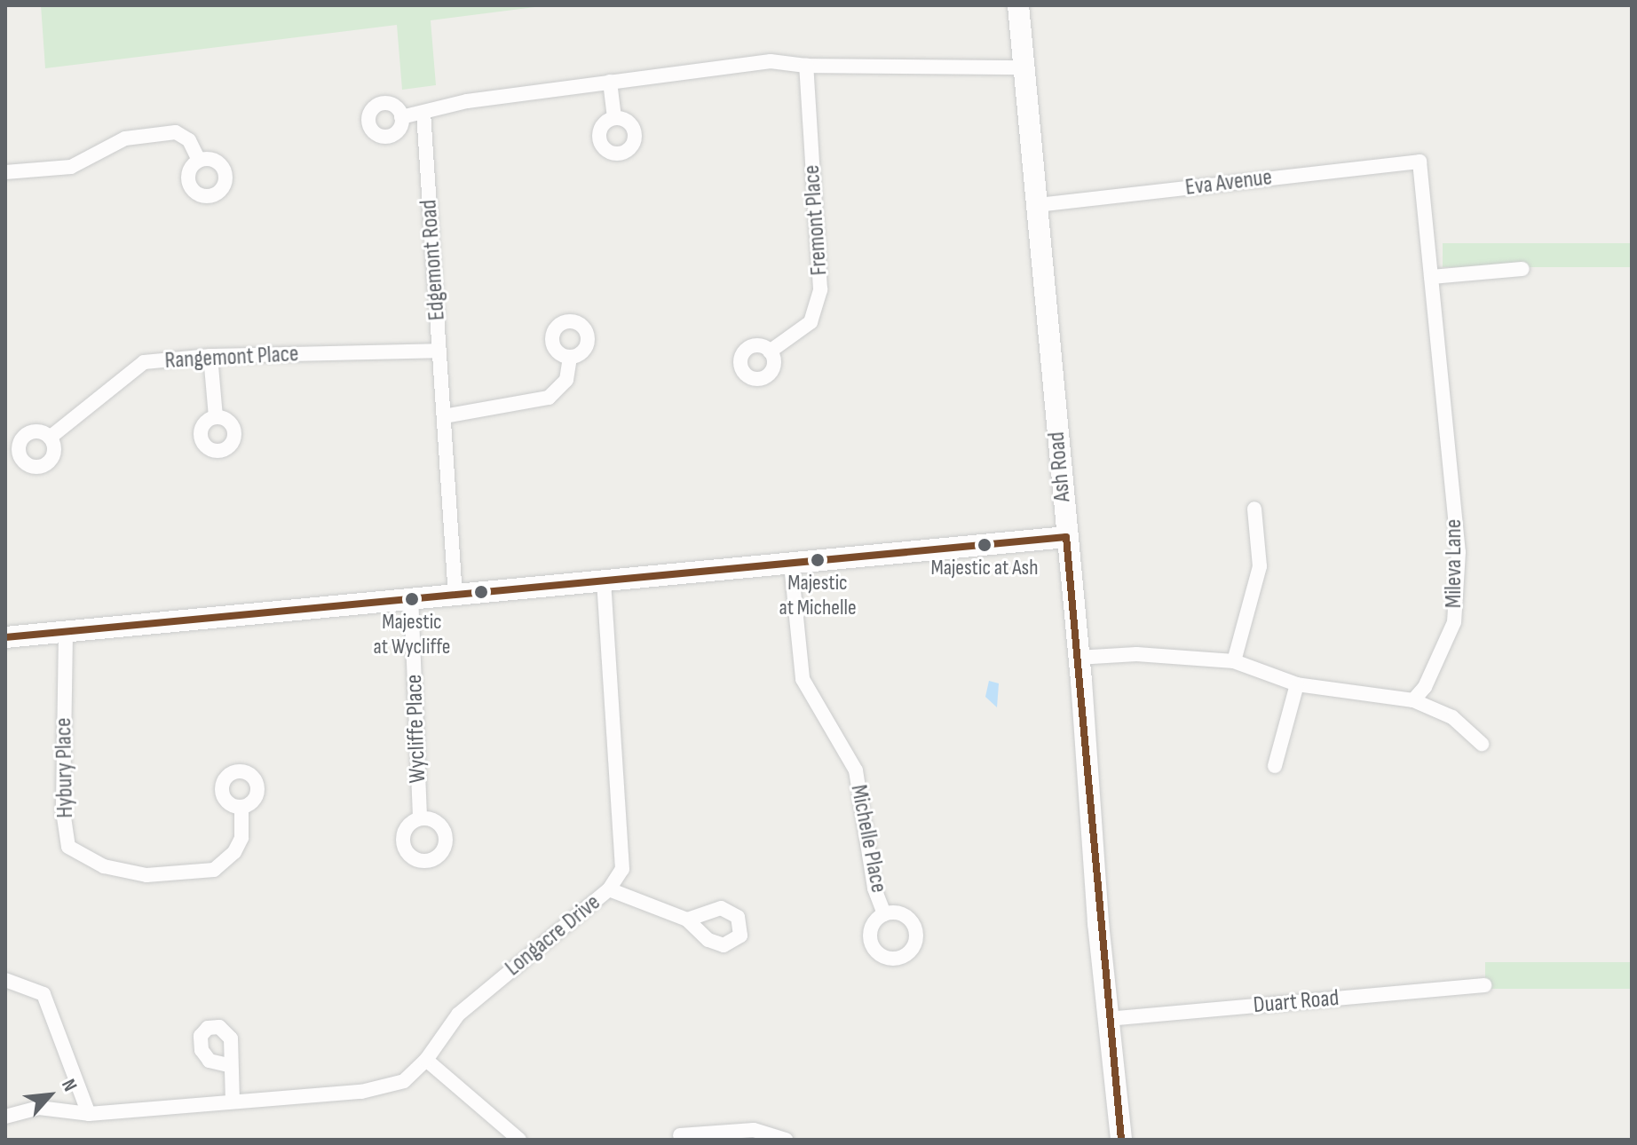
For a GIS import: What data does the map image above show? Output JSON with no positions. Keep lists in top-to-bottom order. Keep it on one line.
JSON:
{"streets":{"main road":["Ash Road"],"street":["Eva Avenue","Fremont Place","Edgemont Road","Rangemont Place","Mileva Lane","Wycliffe Place","Hybury Place","Michelle Place","Longacre Drive","Duart Road"]},"crossings":[["Eva Avenue","Ash Road"],["Eva Avenue","Mileva Lane"],["Edgemont Road","Rangemont Place"],["Ash Road","Duart Road"]],"places":["Majestic at Ash","Majestic at Michelle","Majestic at Wycliffe"],"north":"top right"}
